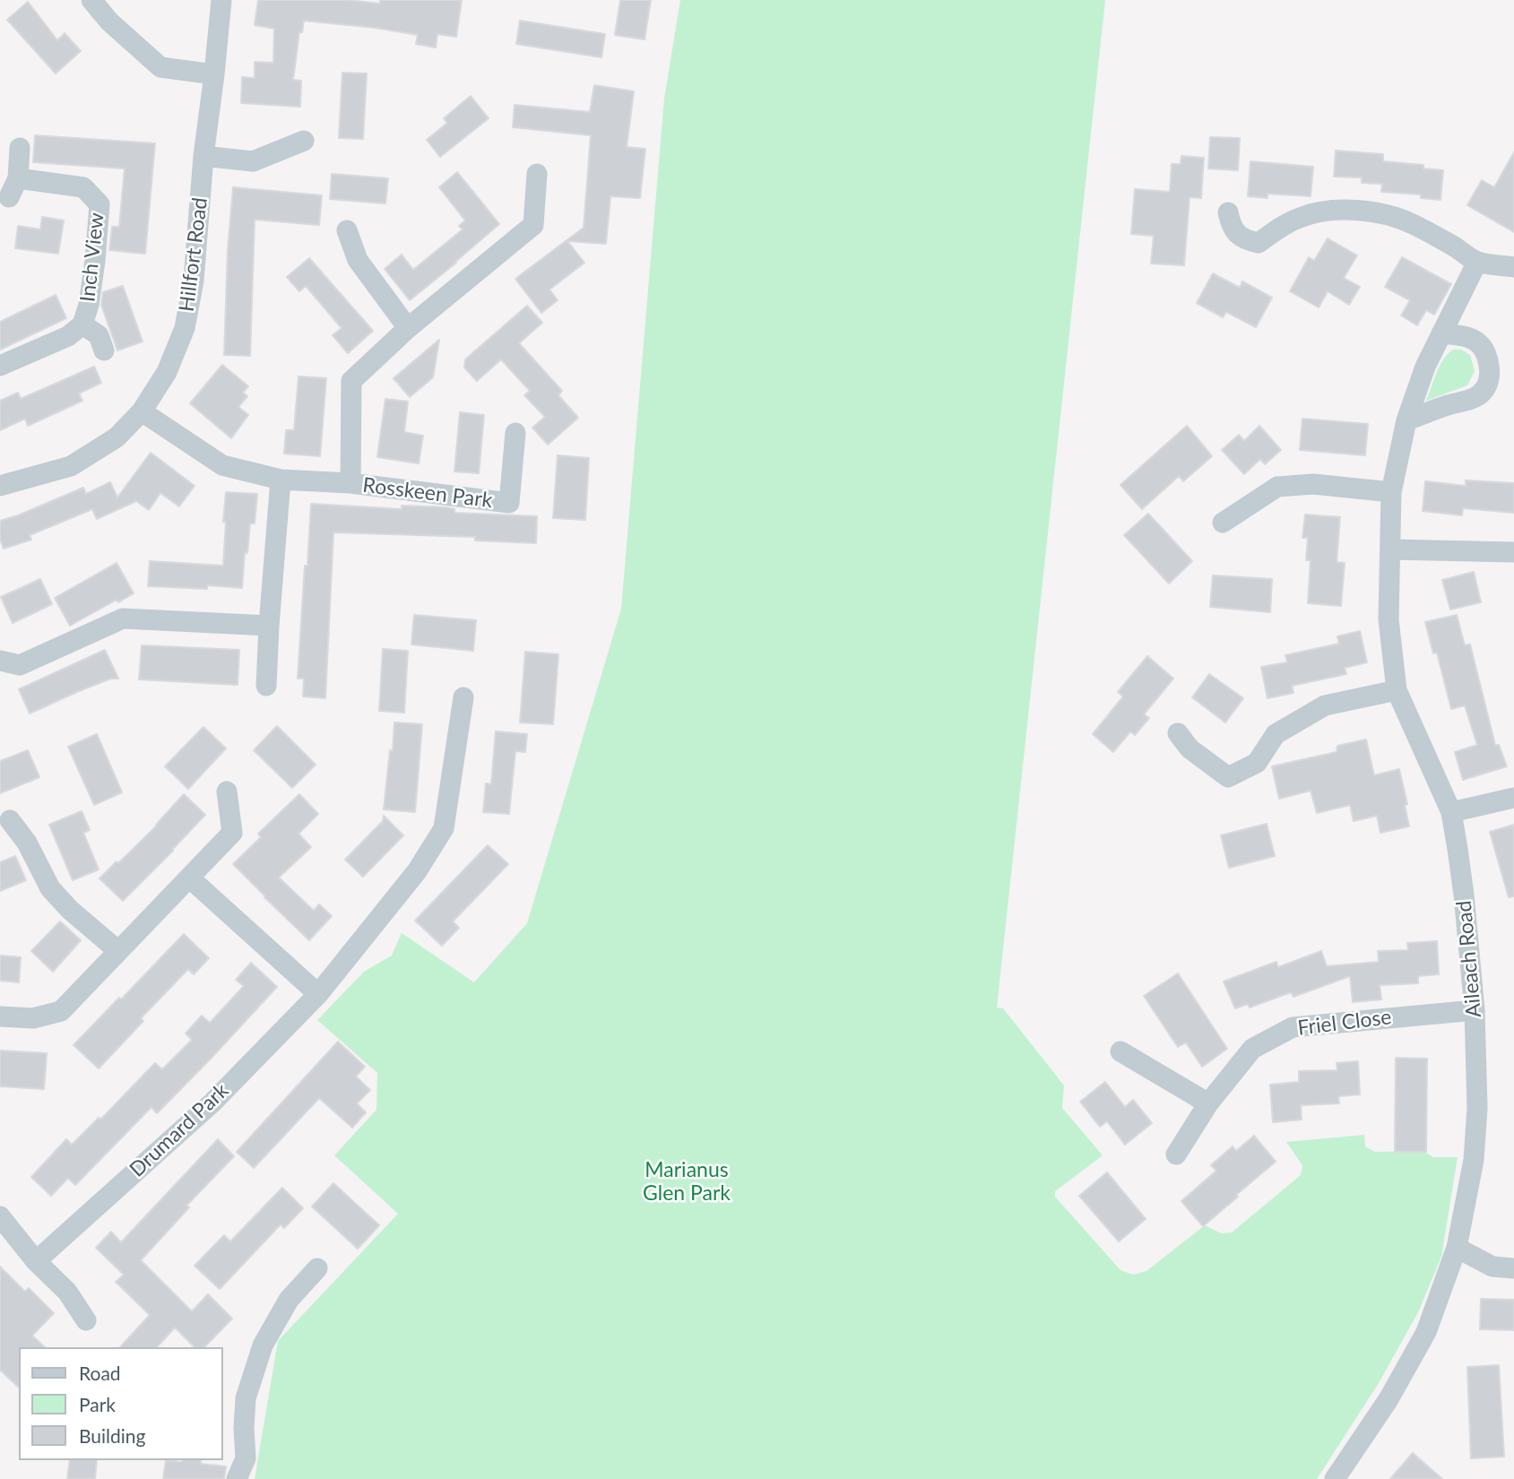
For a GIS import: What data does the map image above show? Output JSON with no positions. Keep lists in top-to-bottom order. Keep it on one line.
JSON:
{"streets":{"street":["Hillfort Road","Inch View","Rosskeen Park","Aileach Road","Friel Close","Drumard Park"]},"crossings":[["Hillfort Road","Rosskeen Park"],["Aileach Road","Friel Close"]],"parks":["Marianus Glen Park"],"legend":["Road","Park","Building"]}
